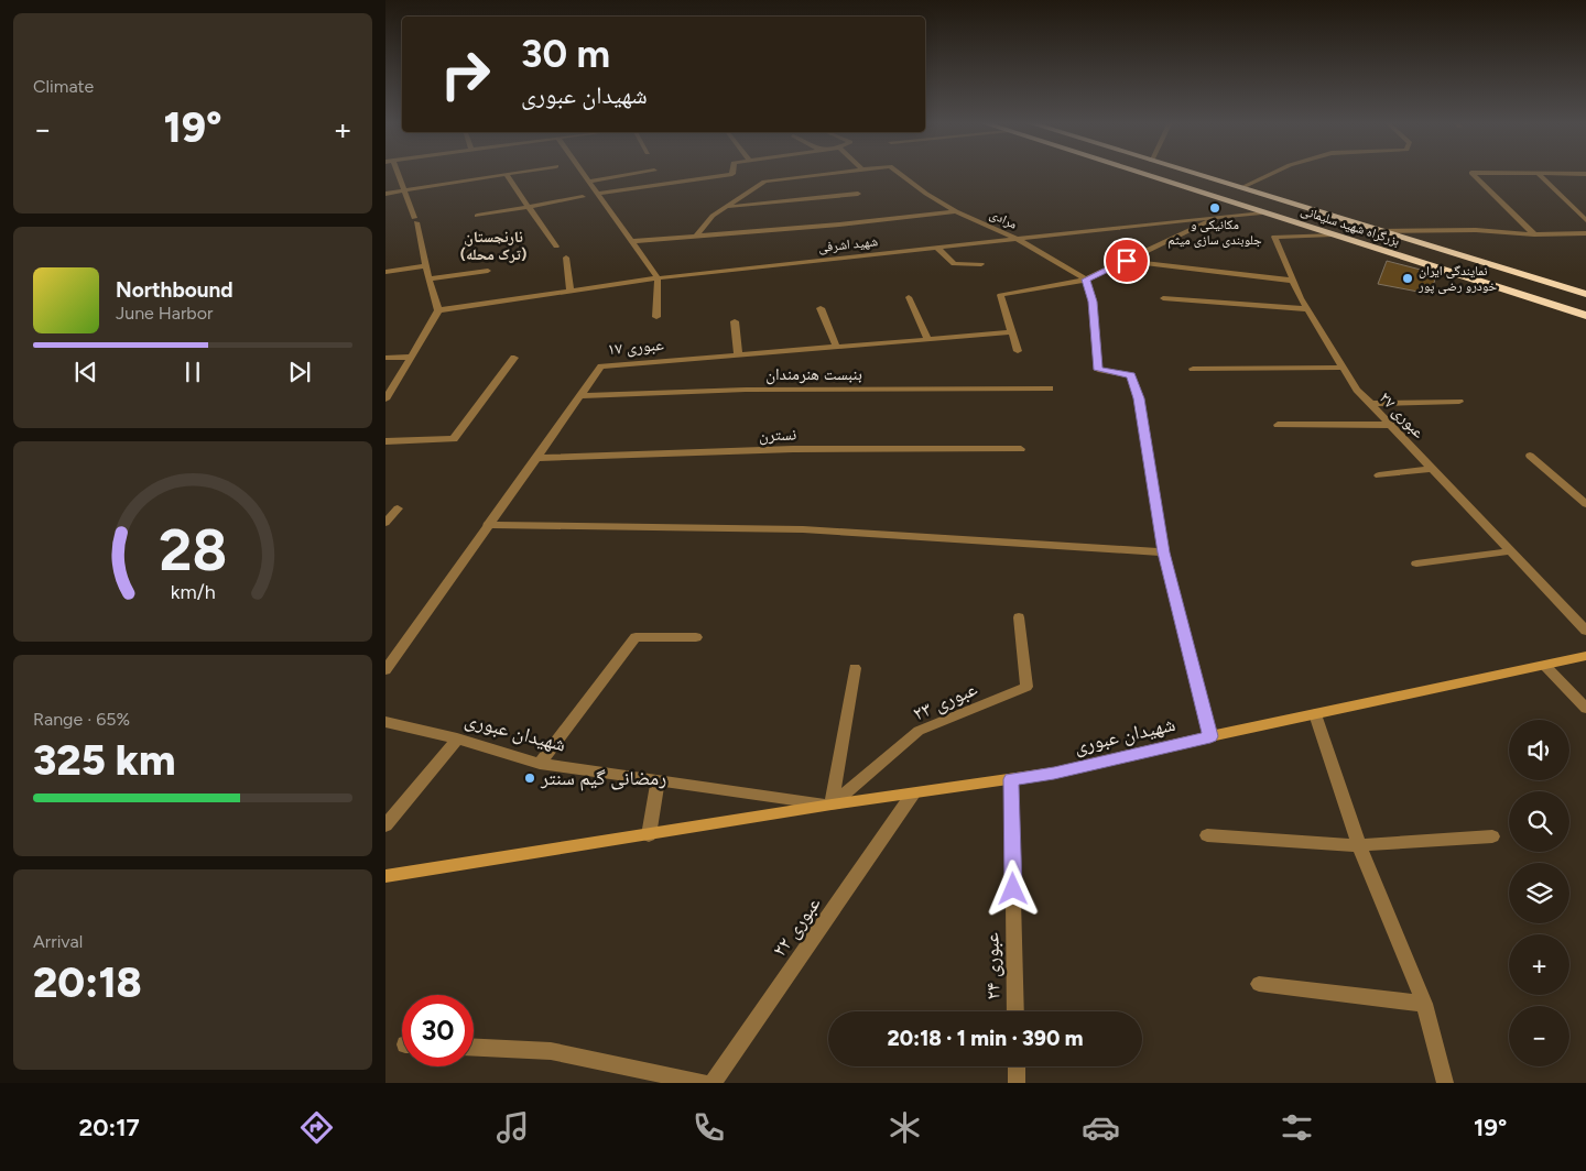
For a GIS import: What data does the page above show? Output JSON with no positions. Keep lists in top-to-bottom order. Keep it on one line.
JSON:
{"streets":{"highway":["بزرگراه شهید سلیمانی"],"main road":["شهیدان عبوری"],"street":["مرادی","شهید اشرفی","عبوری ۱۷","بنبست هنرمندان","عبوری ۲۷","نسترن","عبوری ۲۳","عبوری ۲۲","عبوری ۲۴"]},"crossings":[["مرادی","شهید اشرفی"],["بزرگراه شهید سلیمانی","شهید اشرفی"],["بزرگراه شهید سلیمانی","عبوری ۲۷"],["عبوری ۱۷","بنبست هنرمندان"],["عبوری ۱۷","نسترن"],["عبوری ۲۳","شهیدان عبوری"],["شهیدان عبوری","عبوری ۲۲"],["شهیدان عبوری","عبوری ۲۴"]],"districts":["نارنجستان (ترک محله)"],"places":["مکانیکی و جلوبندی سازی میثم","نمایندگی ایران خودرو رضی پور","رمضانی گیم سنتر"],"page":{"tile":["Climate",["Range · 65%","325 km"],["Arrival","20:18"]],"turn":["30 m","شهیدان عبوری"],"heat":["−","19°","+"],"song":["Northbound","June Harbor"],"map_buttons":["+","−"],"limit":"30","trip":"20:18 · 1 min · 390 m","tabs":["20:17","19°"],"gauge":["28","km/h"]}}
